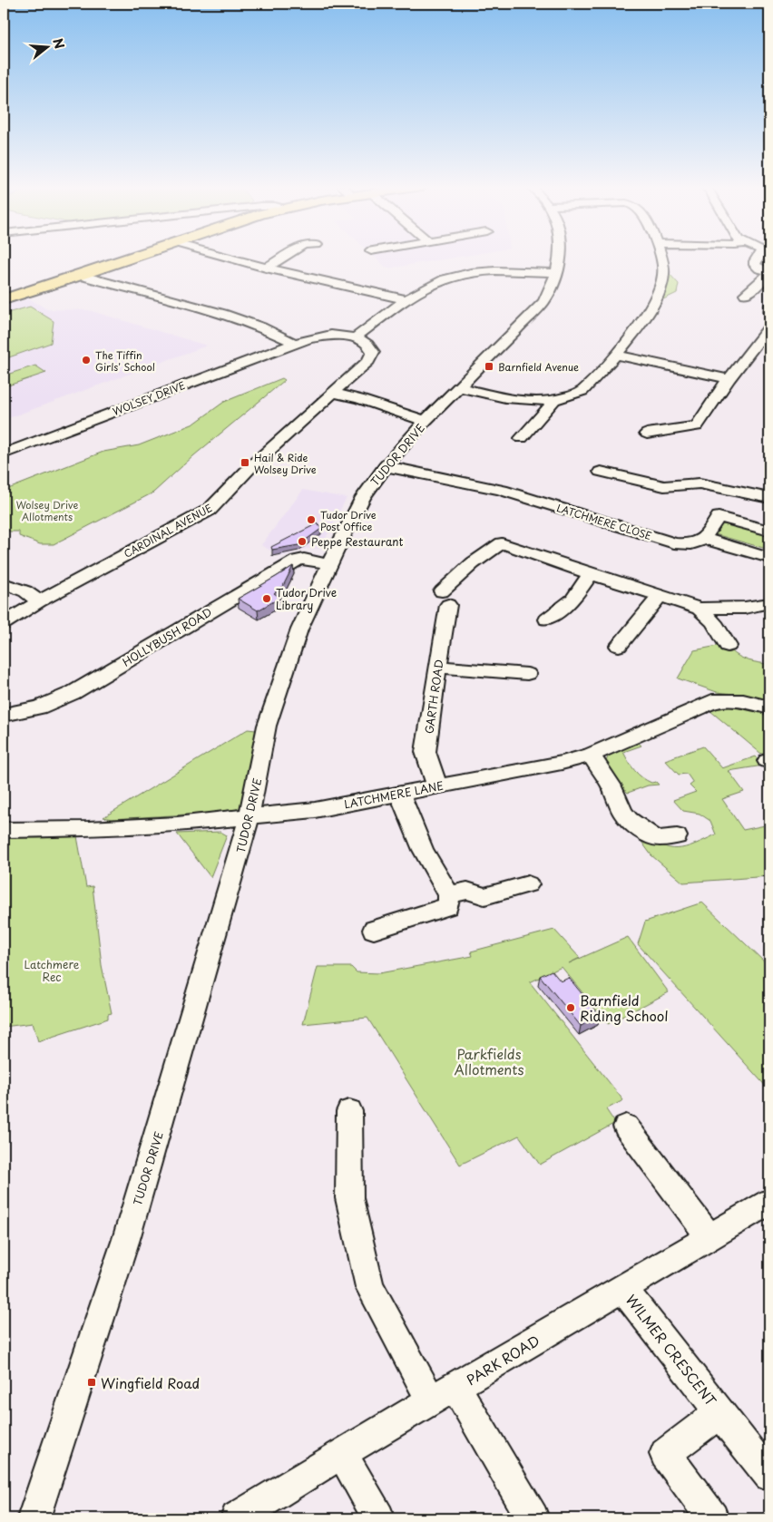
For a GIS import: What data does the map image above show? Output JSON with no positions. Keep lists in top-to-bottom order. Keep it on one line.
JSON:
{"streets":{"street":["WOLSEY DRIVE","TUDOR DRIVE","LATCHMERE CLOSE","CARDINAL AVENUE","HOLLYBUSH ROAD","GARTH ROAD","LATCHMERE LANE","WILMER CRESCENT","PARK ROAD"]},"crossings":[["WOLSEY DRIVE","CARDINAL AVENUE"],["TUDOR DRIVE","LATCHMERE CLOSE"],["TUDOR DRIVE","HOLLYBUSH ROAD"],["TUDOR DRIVE","LATCHMERE LANE"],["GARTH ROAD","LATCHMERE LANE"],["WILMER CRESCENT","PARK ROAD"]],"parks":["Wolsey Drive Allotments","Latchmere Rec","Parkfields Allotments"],"places":{"other":["The Tiffin Girls' School","Tudor Drive Post Office","Peppe Restaurant","Tudor Drive Library","Barnfield Riding School"],"transit":["Barnfield Avenue","Hail & Ride Wolsey Drive","Wingfield Road"]},"north":"right"}
